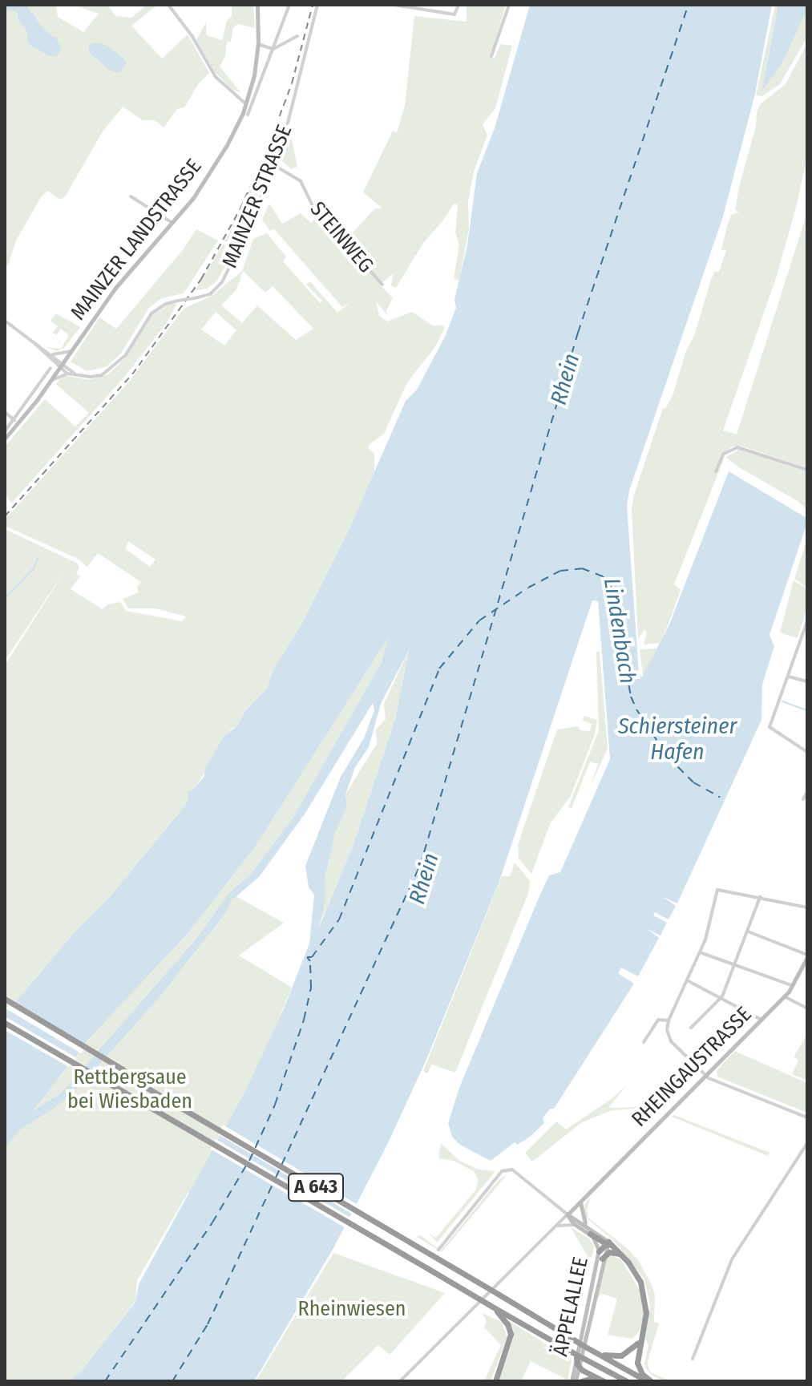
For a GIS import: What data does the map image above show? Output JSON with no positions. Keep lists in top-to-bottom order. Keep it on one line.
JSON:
{"streets":{"highway":["A 643"],"main road":["MAINZER LANDSTRASSE","RHEINGAUSTRASSE","ÄPPELALLEE"],"street":["MAINZER STRASSE","STEINWEG"]},"crossings":[["MAINZER STRASSE","STEINWEG"],["RHEINGAUSTRASSE","ÄPPELALLEE"],["A 643","ÄPPELALLEE"]],"water":["Rhein","Lindenbach","Schiersteiner Hafen"],"parks":["Rettbergsaue bei Wiesbaden","Rheinwiesen"]}
